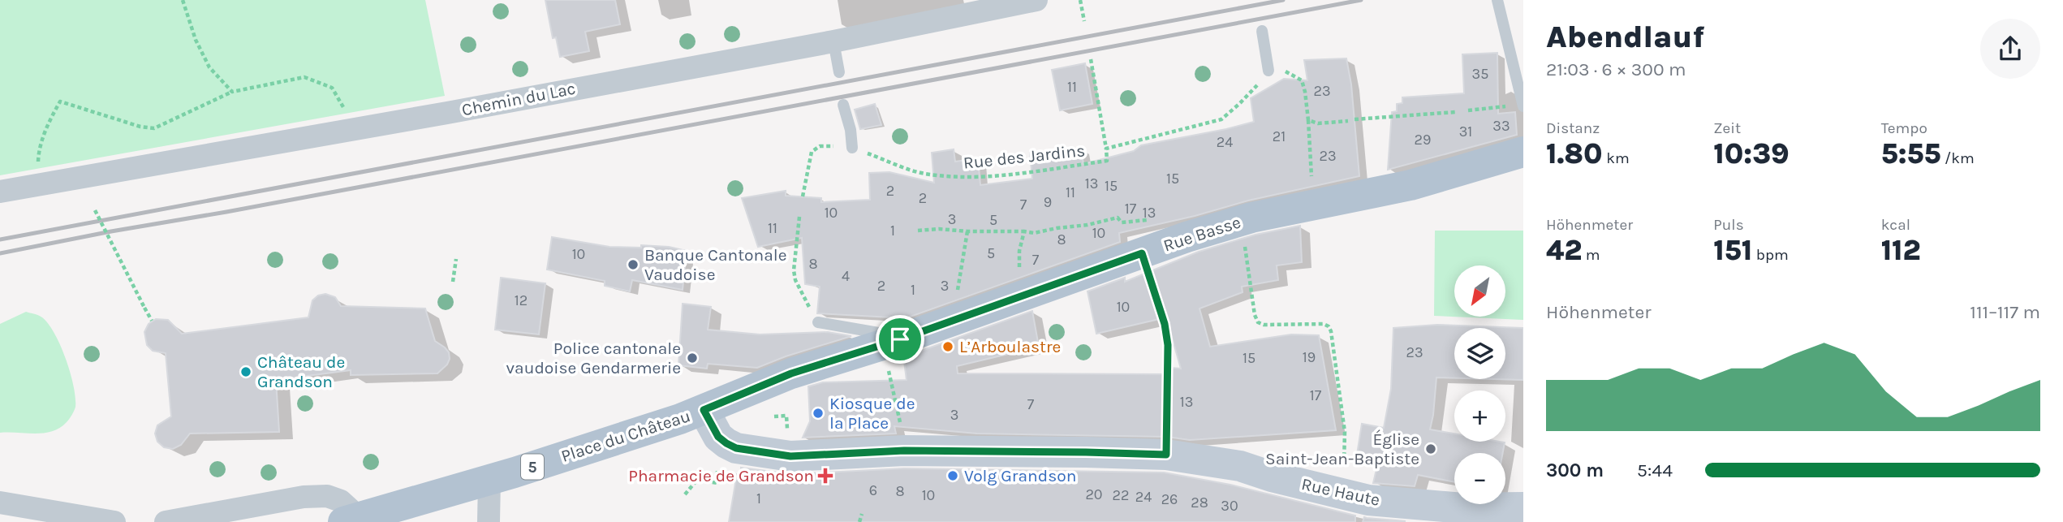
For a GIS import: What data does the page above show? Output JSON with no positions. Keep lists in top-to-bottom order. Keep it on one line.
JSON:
{"streets":{"main road":["Rue Basse","Place du Château","5"],"street":["Chemin du Lac","Rue Haute"],"path":["Rue des Jardins"]},"crossings":[["Rue Basse","Place du Château"],["Place du Château","Rue Haute"]],"places":{"other":["Banque Cantonale Vaudoise","L’Arboulastre","Police cantonale vaudoise Gendarmerie","Château de Grandson","Kiosque de la Place","Église Saint-Jean-Baptiste","Volg Grandson"],"health":["Pharmacie de Grandson"]},"house_numbers":["35","11","23","33","31","21","29","24","23","15","13","15","2","11","2","9","7","17","10","13","3","5","11","1","10","8","5","10","7","8","4","2","3","1","12","10","23","19","15","17","13","7","3","6","8","20","10","22","24","1","26","28","30"],"north":"bottom left","page":{"heading":["Abendlauf","21:03 · 6 × 300 m"],"stats":[["Distanz","1.80 km"],["Zeit","10:39"],["Tempo","5:55 /km"],["Höhenmeter","42 m"],["Puls","151 bpm"],["kcal","112"]],"map_buttons":["+","−"],"chart":["Höhenmeter","111–117 m"],"list":[{"name":"300 m","note":"5:44"}]}}
